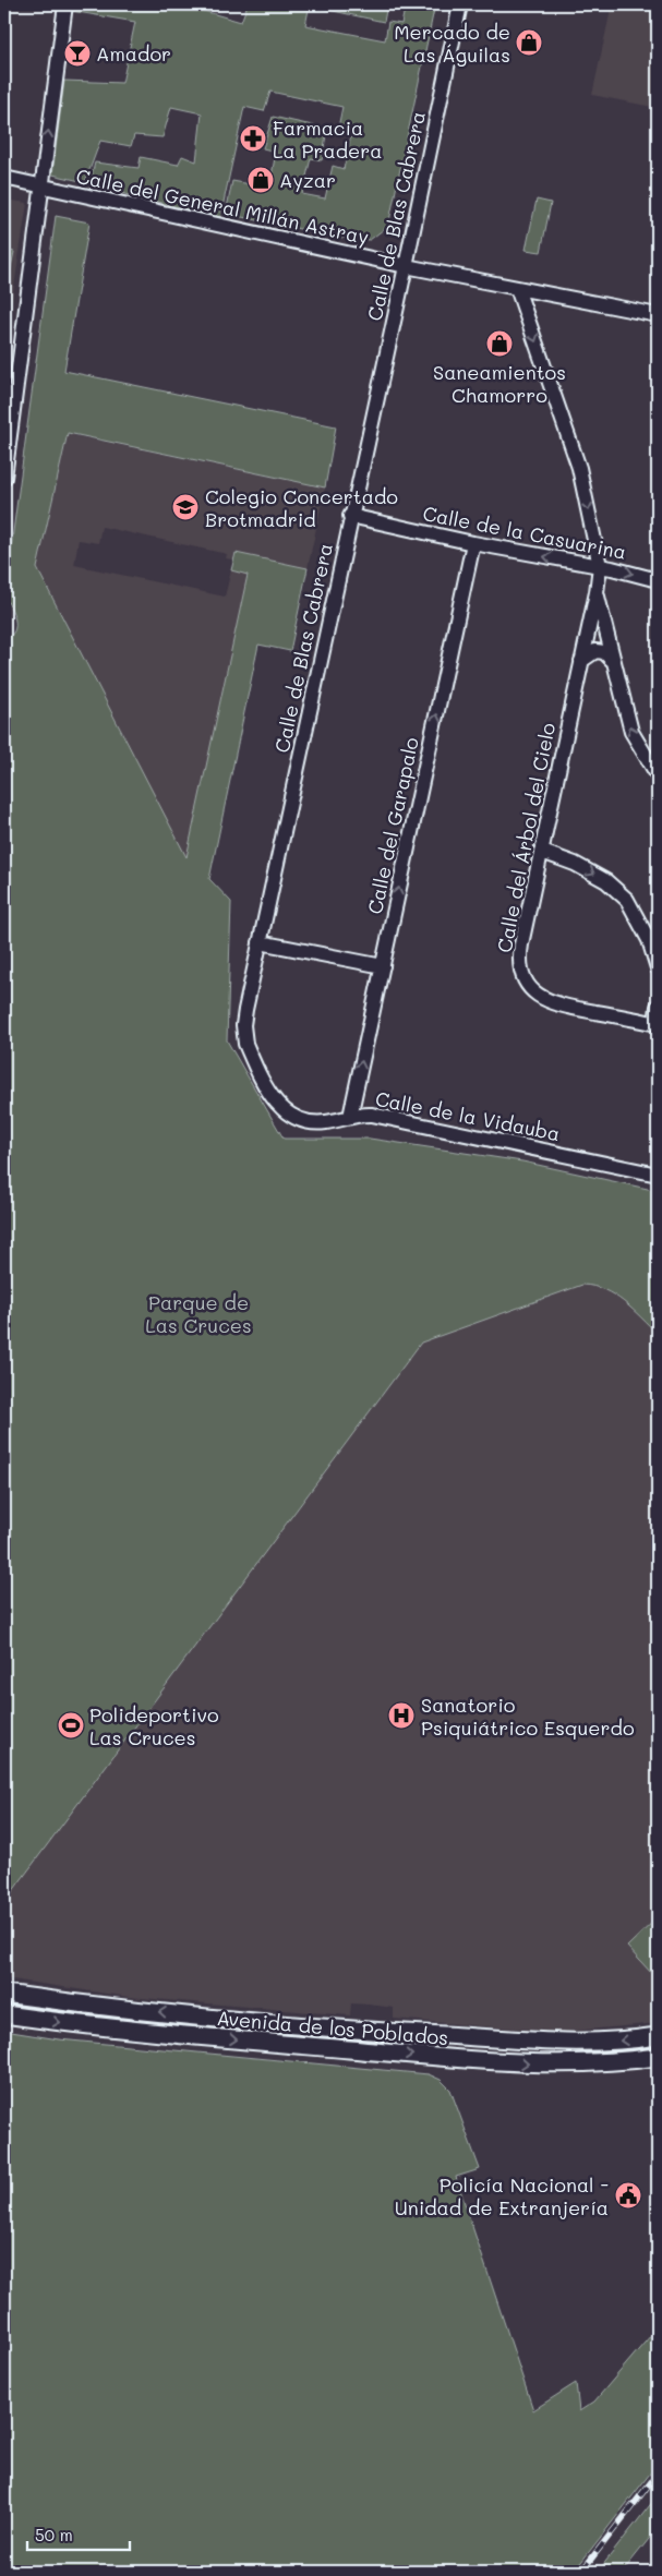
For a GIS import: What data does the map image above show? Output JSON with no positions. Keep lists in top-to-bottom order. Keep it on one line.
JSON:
{"streets":{"main road":["Avenida de los Poblados"],"street":["Calle del General Millán Astray","Calle de Blas Cabrera","Calle de la Casuarina","Calle del Garapalo","Calle del Árbol del Cielo","Calle de la Vidauba"]},"crossings":[["Calle del General Millán Astray","Calle de Blas Cabrera"],["Calle de Blas Cabrera","Calle de la Casuarina"],["Calle de Blas Cabrera","Calle de la Vidauba"],["Calle de la Casuarina","Calle del Garapalo"],["Calle del Garapalo","Calle de la Vidauba"]],"one_way":["Calle del Garapalo"],"parks":["Parque de Las Cruces"],"places":{"shop":["Mercado de Las Águilas","Ayzar","Saneamientos Chamorro"],"bar":["Amador"],"pharmacy":["Farmacia La Pradera"],"school or university":["Colegio Concertado Brotmadrid"],"hospital":["Sanatorio Psiquiátrico Esquerdo"],"sports":["Polideportivo Las Cruces"],"public building":["Policía Nacional - Unidad de Extranjería"]},"scale_bar":"50 m"}
